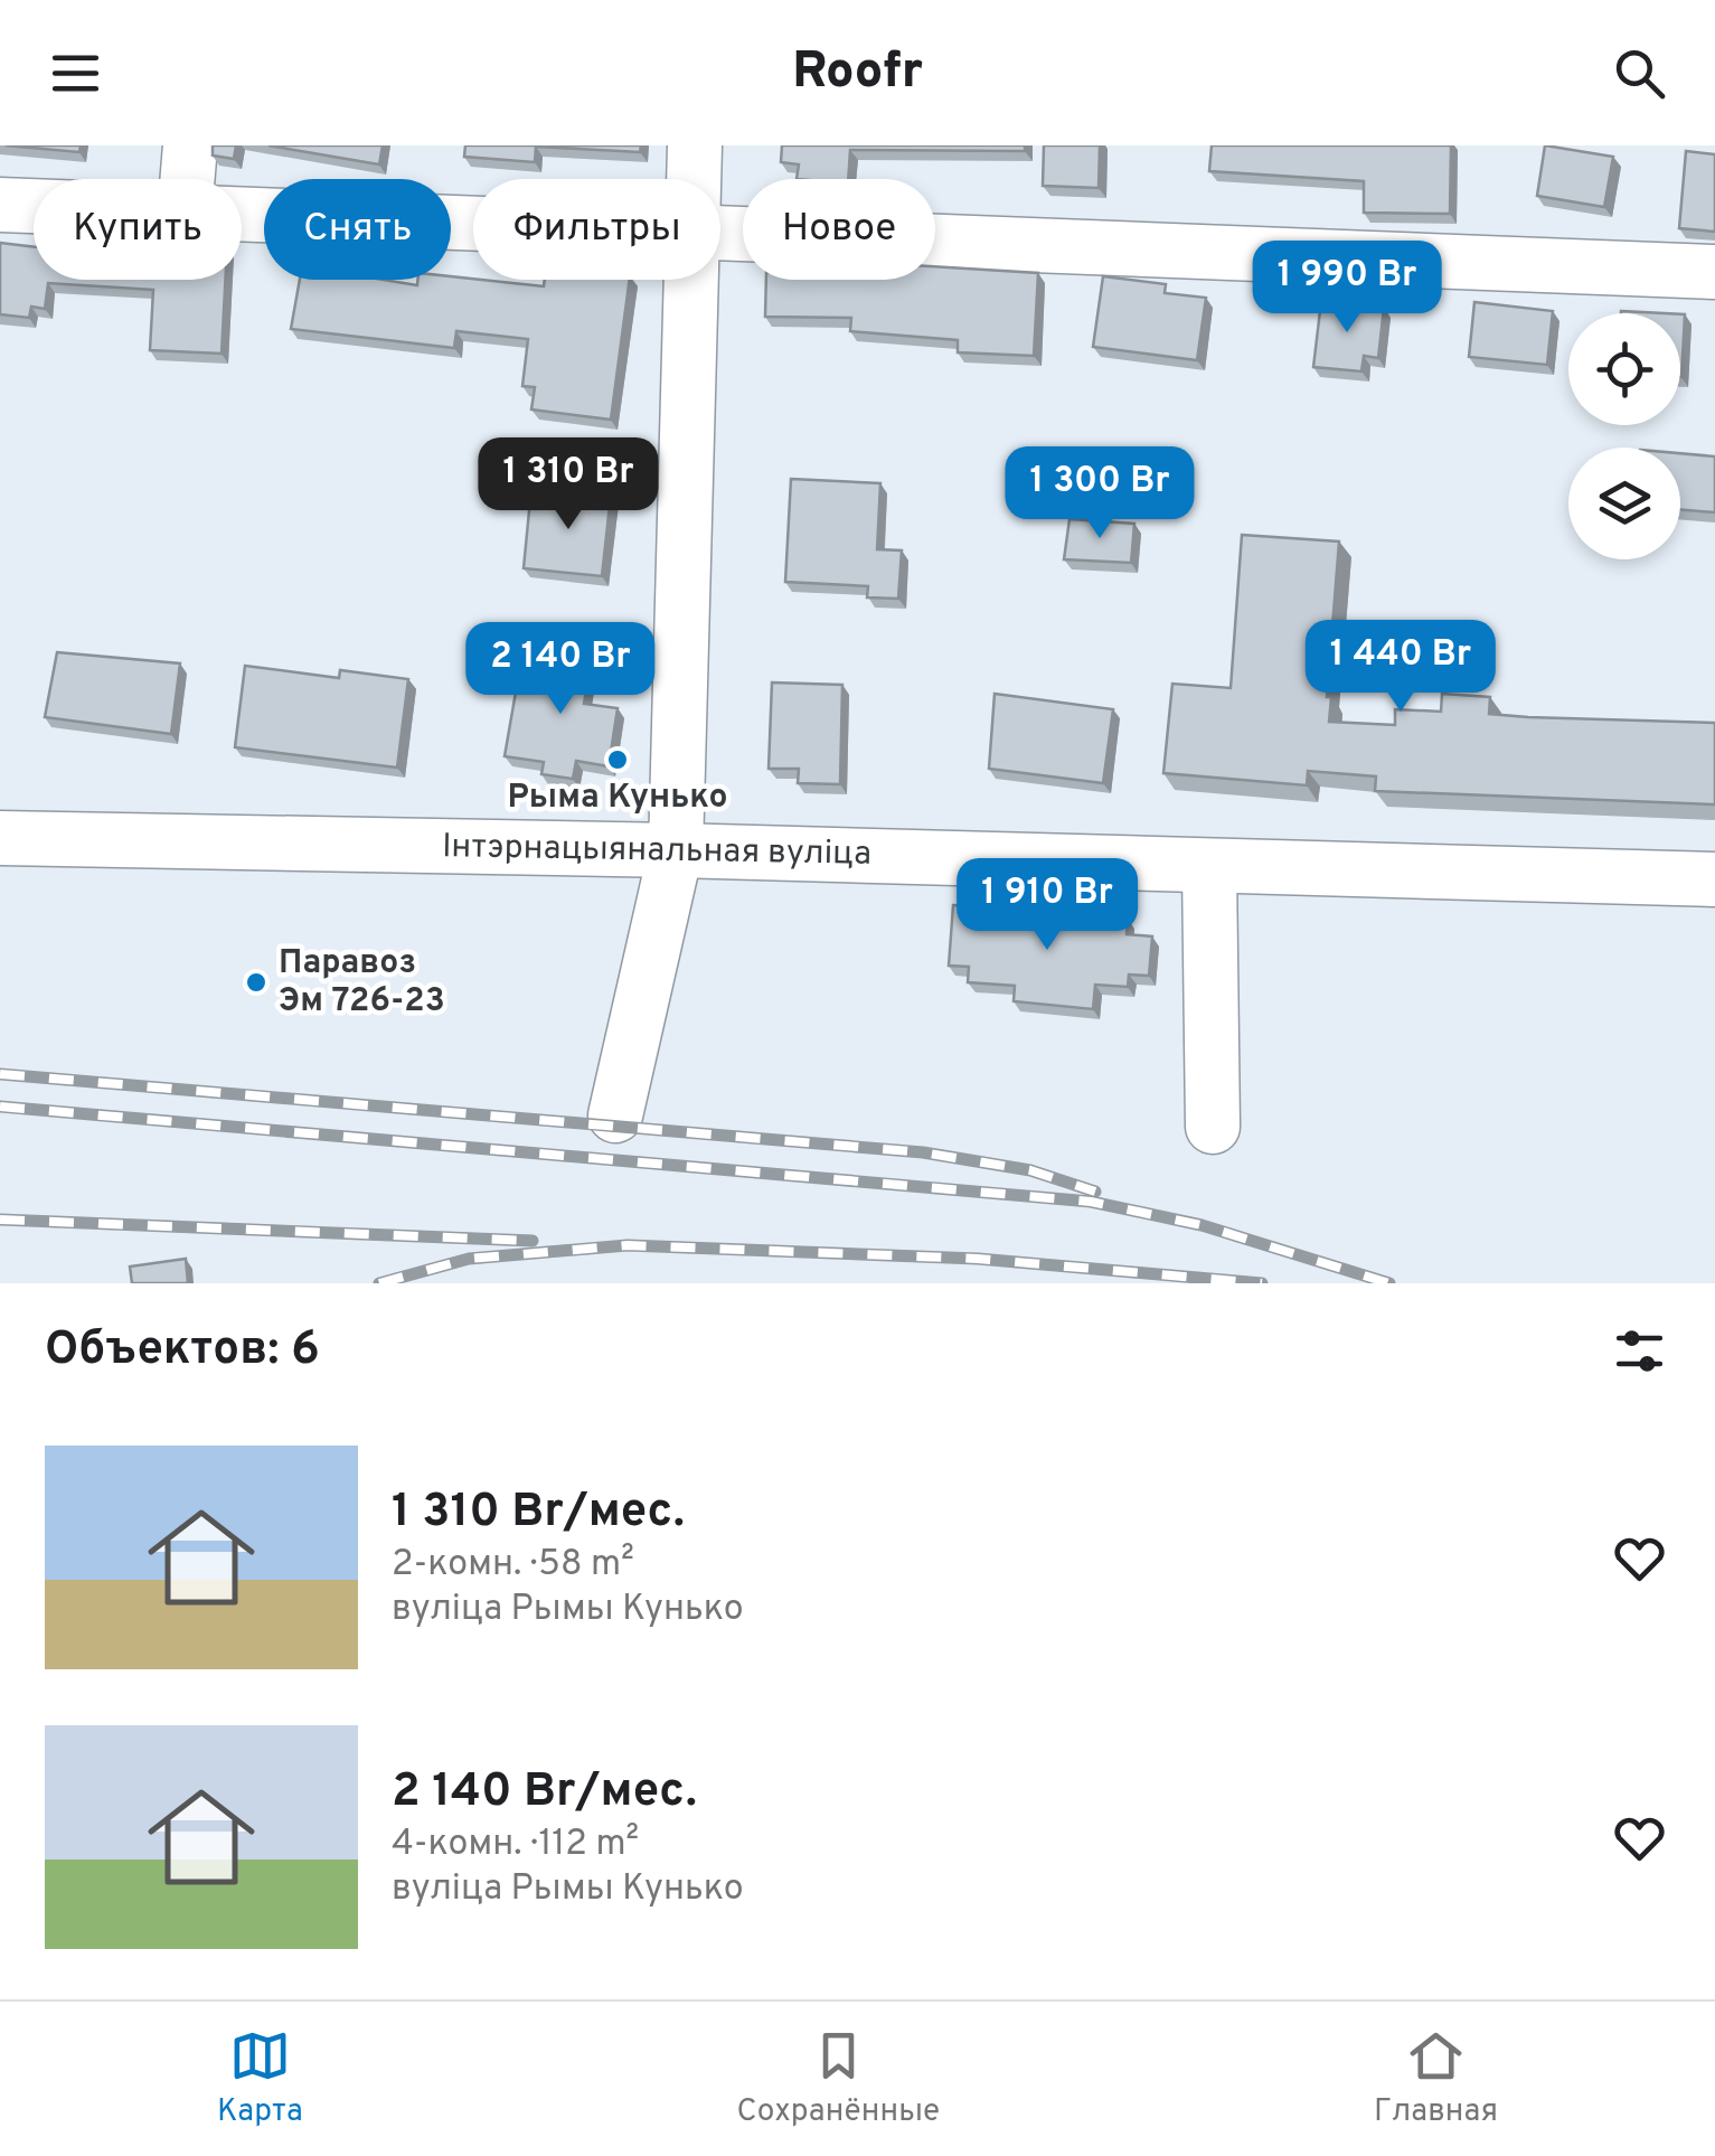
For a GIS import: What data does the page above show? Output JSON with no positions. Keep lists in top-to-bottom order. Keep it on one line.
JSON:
{"streets":{"street":["Інтэрнацыянальная вуліца"]},"places":["Рыма Кунько","Паравоз Эм 726-23"],"page":{"header":"Roofr","chip":["Купить","Снять","Фильтры","Новое"],"price":["1 990 Br","1 310 Br","1 300 Br","1 440 Br","2 140 Br","1 910 Br"],"heading":"Объектов: 6","list":[{"name":"1 310 Br/мес.","note":"2-комн. · 58 m² · вуліца Рымы Кунько"},{"name":"2 140 Br/мес.","note":"4-комн. · 112 m² · вуліца Рымы Кунько"}],"tabs":["Карта","Сохранённые","Главная"]}}
